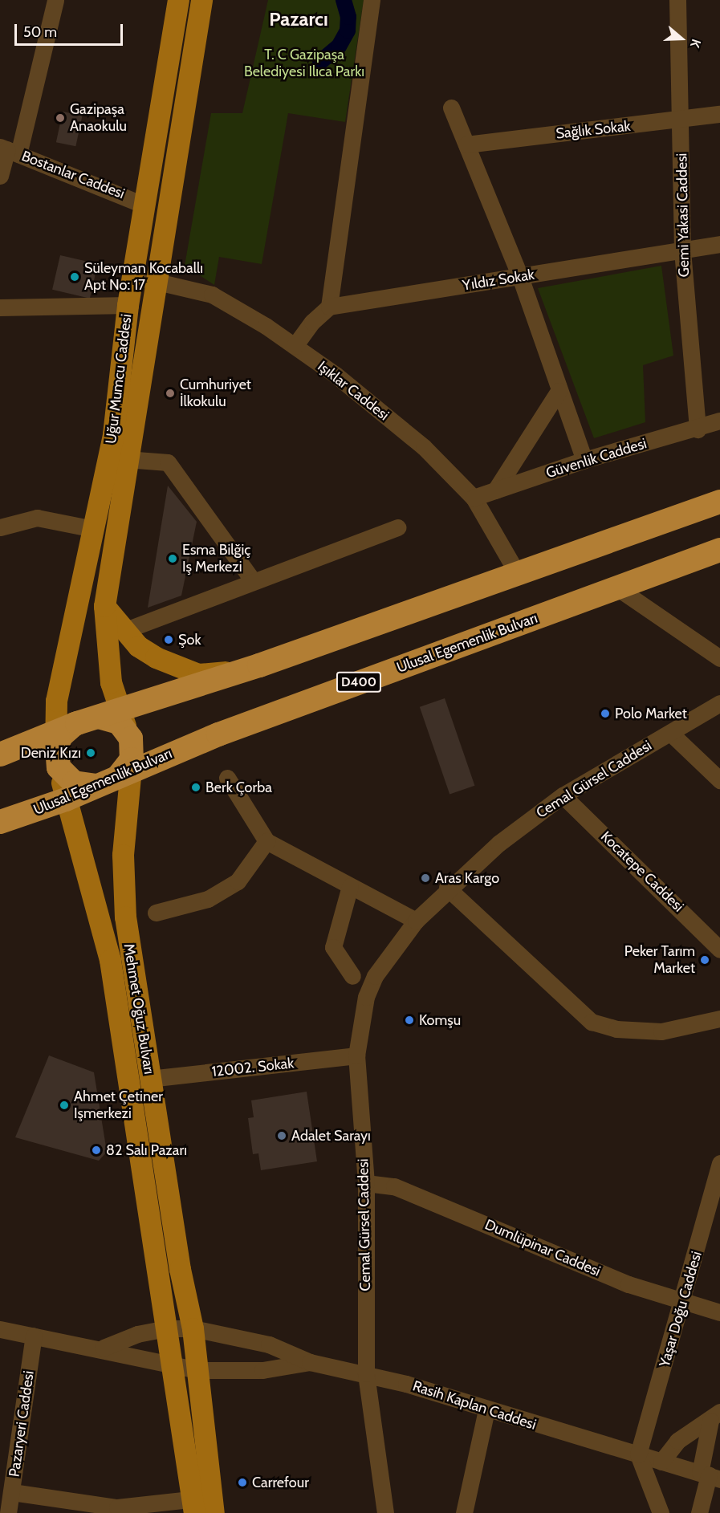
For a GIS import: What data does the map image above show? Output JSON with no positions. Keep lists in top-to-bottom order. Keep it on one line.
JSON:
{"streets":{"highway":["Ulusal Egemenlik Bulvarı","D400"],"main road":["Uğur Mumcu Caddesi","Mehmet Oğuz Bulvarı"],"street":["Sağlık Sokak","Bostanlar Caddesi","Gemi Yakasi Caddesi","Yıldız Sokak","Işıklar Caddesi","Güvenlik Caddesi","Cemal Gürsel Caddesi","Kocatepe Caddesi","12002. Sokak","Dumlüpinar Caddesi","Yaşar Doğu Caddesi","Rasih Kaplan Caddesi","Pazaryeri Caddesi"]},"crossings":[["Sağlık Sokak","Gemi Yakasi Caddesi"],["Bostanlar Caddesi","Uğur Mumcu Caddesi"],["Gemi Yakasi Caddesi","Yıldız Sokak"],["Gemi Yakasi Caddesi","Güvenlik Caddesi"],["Uğur Mumcu Caddesi","Işıklar Caddesi"],["Uğur Mumcu Caddesi","Ulusal Egemenlik Bulvarı"],["Uğur Mumcu Caddesi","Mehmet Oğuz Bulvarı"],["Işıklar Caddesi","Güvenlik Caddesi"],["Ulusal Egemenlik Bulvarı","Mehmet Oğuz Bulvarı"],["Cemal Gürsel Caddesi","Kocatepe Caddesi"],["Cemal Gürsel Caddesi","12002. Sokak"],["Cemal Gürsel Caddesi","Dumlüpinar Caddesi"],["Cemal Gürsel Caddesi","Rasih Kaplan Caddesi"],["Mehmet Oğuz Bulvarı","12002. Sokak"],["Mehmet Oğuz Bulvarı","Rasih Kaplan Caddesi"],["Dumlüpinar Caddesi","Yaşar Doğu Caddesi"],["Yaşar Doğu Caddesi","Rasih Kaplan Caddesi"],["Rasih Kaplan Caddesi","Pazaryeri Caddesi"]],"districts":["Pazarcı"],"parks":["T. C Gazipaşa Belediyesi Ilıca Parkı"],"places":["Gazipaşa Anaokulu","Süleyman Kocaballı Apt No: 17","Cumhuriyet İlkokulu","Esma Bilğiç Iş Merkezi","Şok","Polo Market","Deniz Kızı","Berk Çorba","Aras Kargo","Peker Tarım Market","Komşu","Ahmet Çetiner Işmerkezi","Adalet Sarayı","82 Salı Pazarı","Carrefour"],"scale_bar":"50 m","north":"right"}
